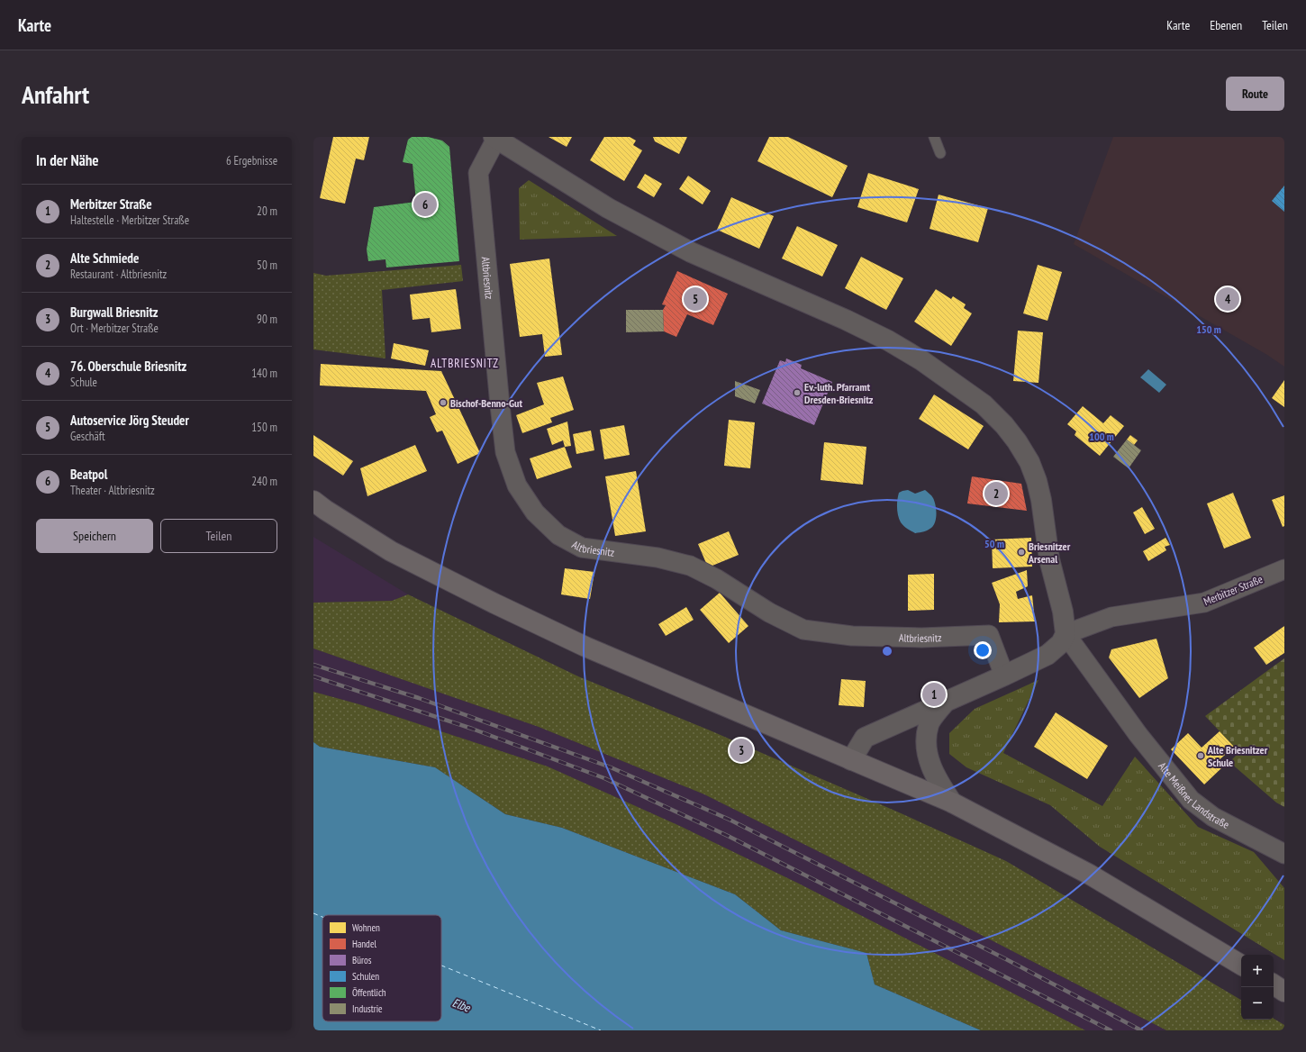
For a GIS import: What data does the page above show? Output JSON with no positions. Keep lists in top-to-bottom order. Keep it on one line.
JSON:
{"streets":{"street":["Altbriesnitz","Merbitzer Straße","Alte Meißner Landstraße"]},"crossings":[["Merbitzer Straße","Alte Meißner Landstraße"]],"districts":["ALTBRIESNITZ"],"water":["Elbe"],"places":["Ev.-luth. Pfarramt Dresden-Briesnitz","Bischof-Benno-Gut","Briesnitzer Arsenal","Alte Briesnitzer Schule"],"legend":["Wohnen","Handel","Büros","Schulen","Öffentlich","Industrie"],"page":{"header":"Karte","nav":["Karte","Ebenen","Teilen"],"buttons":["Route",["Speichern","Teilen"]],"title":"Anfahrt","heading":["In der Nähe","6 Ergebnisse"],"list":[{"mark":"1","name":"Merbitzer Straße","note":"Haltestelle · Merbitzer Straße","value":"20 m"},{"mark":"2","name":"Alte Schmiede","note":"Restaurant · Altbriesnitz","value":"50 m"},{"mark":"3","name":"Burgwall Briesnitz","note":"Ort · Merbitzer Straße","value":"90 m"},{"mark":"4","name":"76. Oberschule Briesnitz","note":"Schule","value":"140 m"},{"mark":"5","name":"Autoservice Jörg Steuder","note":"Geschäft","value":"150 m"},{"mark":"6","name":"Beatpol","note":"Theater · Altbriesnitz","value":"240 m"}],"pins":["6","4","5","2","1","3"],"map_buttons":["+","−"]},"rings":["150 m","100 m","50 m"]}
